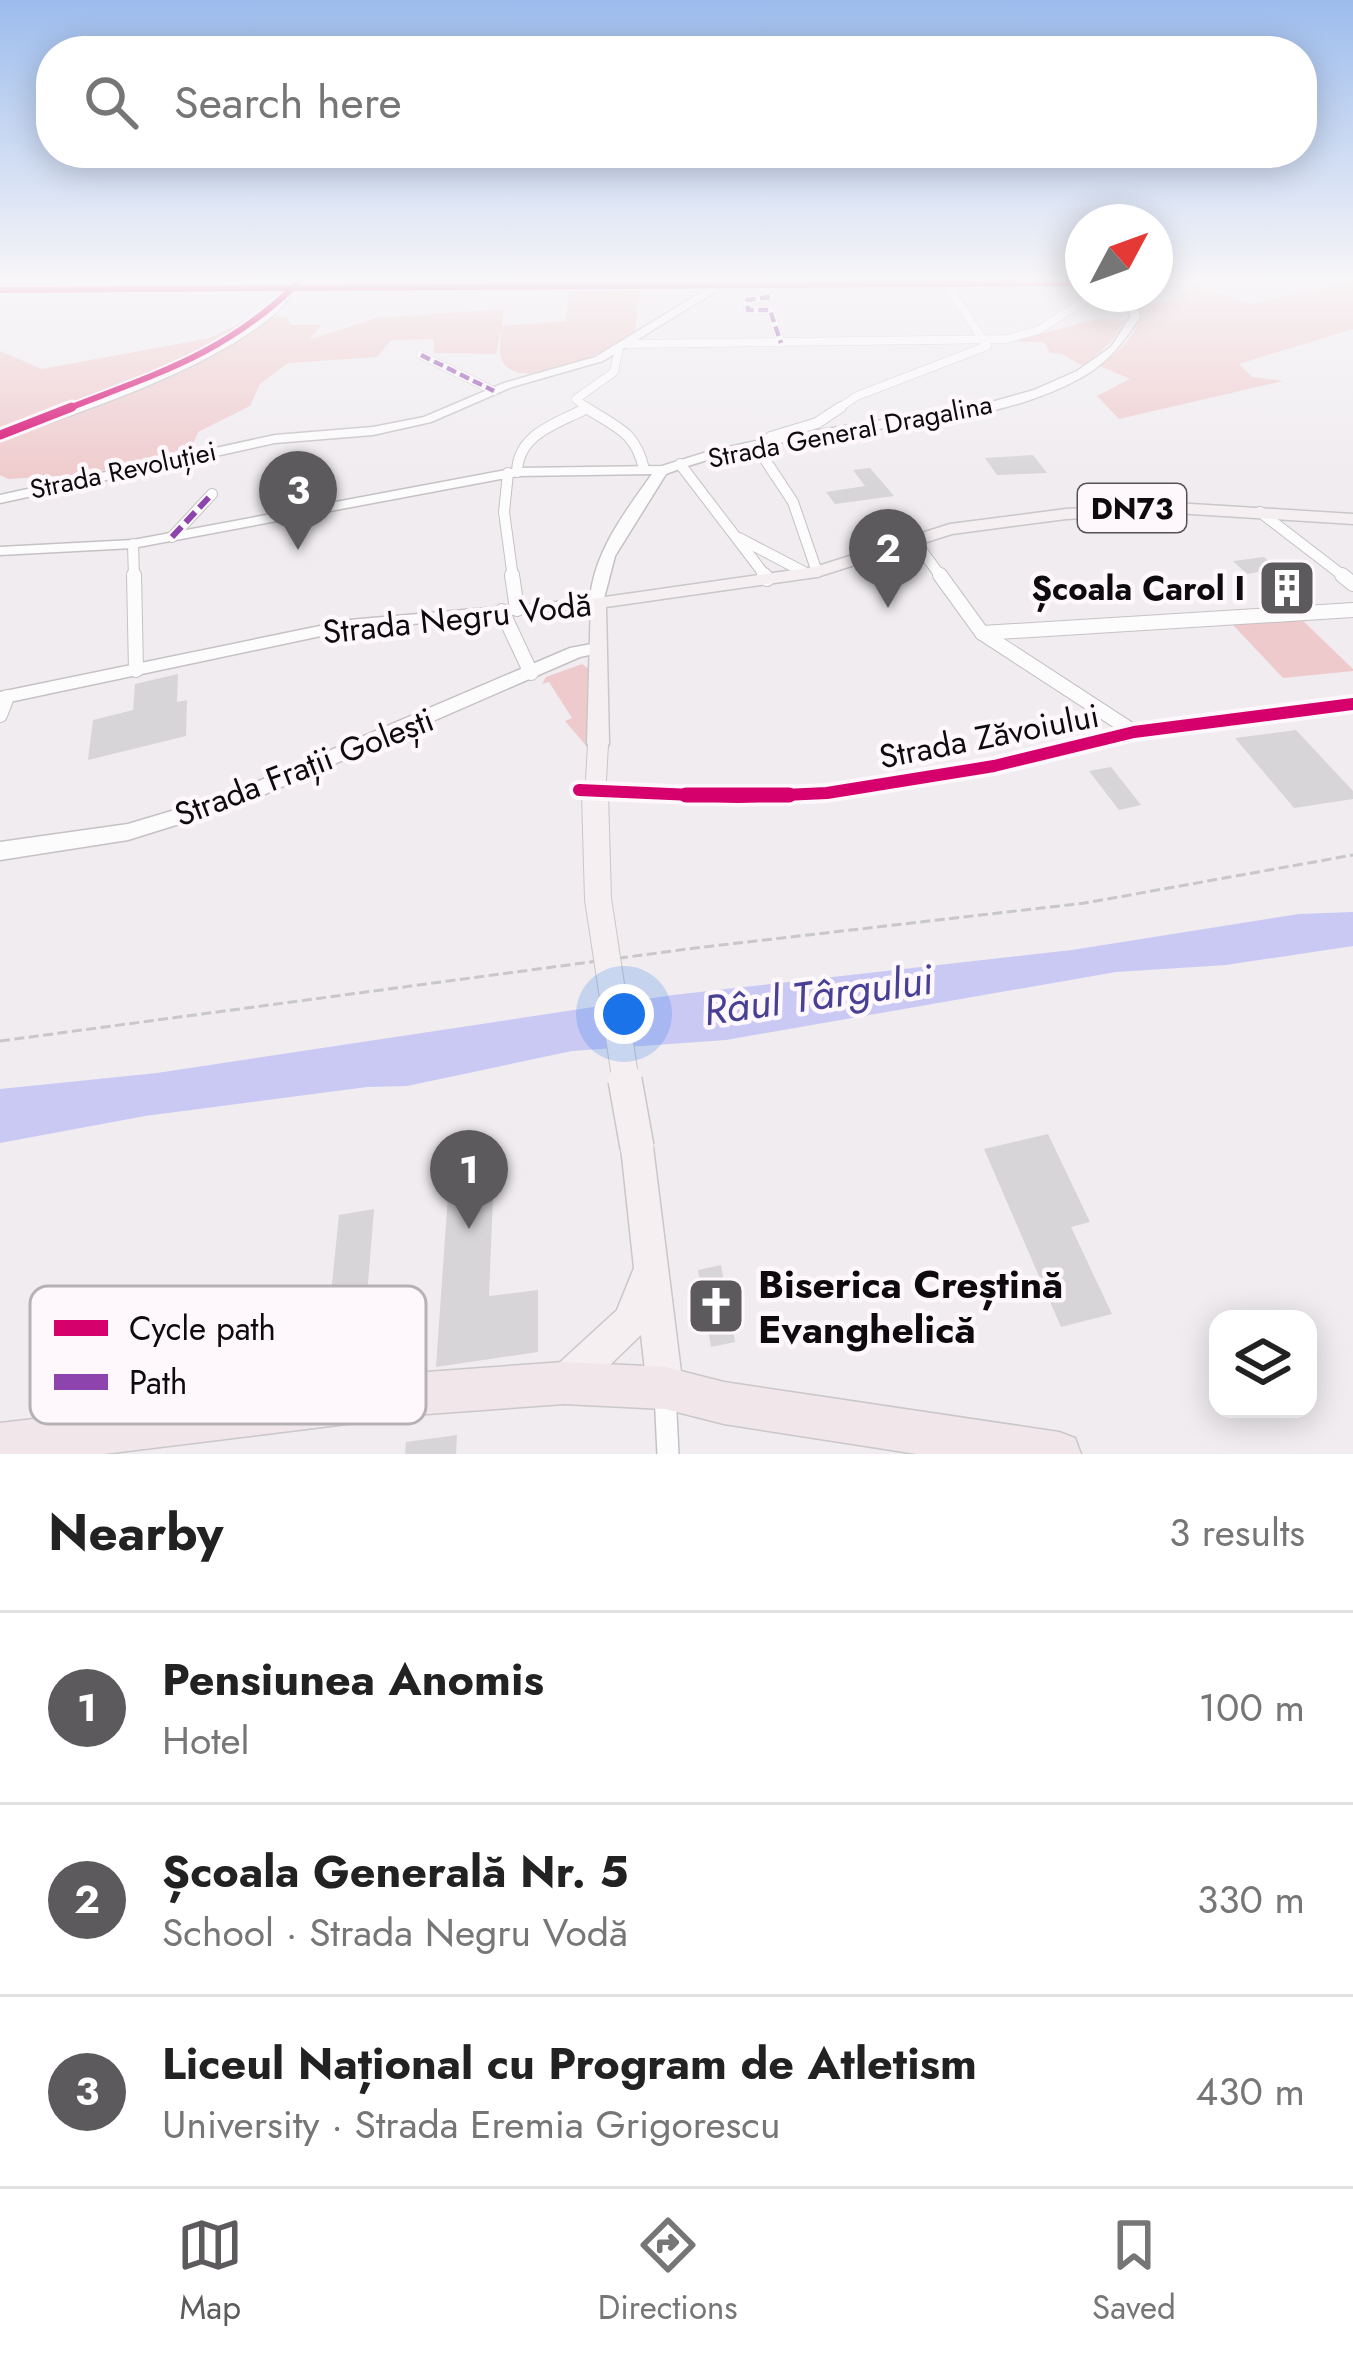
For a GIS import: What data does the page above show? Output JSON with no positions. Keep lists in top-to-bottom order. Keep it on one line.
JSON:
{"streets":{"main road":["Strada General Dragalina","Strada Revoluției","DN73","Strada Negru Vodă","Strada Frații Golești"],"street":["Strada Zăvoiului"]},"crossings":[["Strada General Dragalina","Strada Negru Vodă"],["DN73","Strada Negru Vodă"]],"water":["Râul Târgului"],"places":{"building":["Școala Carol I"],"church":["Biserica Creștină Evanghelică"]},"legend":["Cycle path","Path"],"north":"top right","page":{"search":"Search here","pins":["3","2","1"],"heading":["Nearby","3 results"],"list":[{"mark":"1","name":"Pensiunea Anomis","note":"Hotel","value":"100 m"},{"mark":"2","name":"Școala Generală Nr. 5","note":"School · Strada Negru Vodă","value":"330 m"},{"mark":"3","name":"Liceul Național cu Program de Atletism","note":"University · Strada Eremia Grigorescu","value":"430 m"}],"nav":["Map","Directions","Saved"]}}
